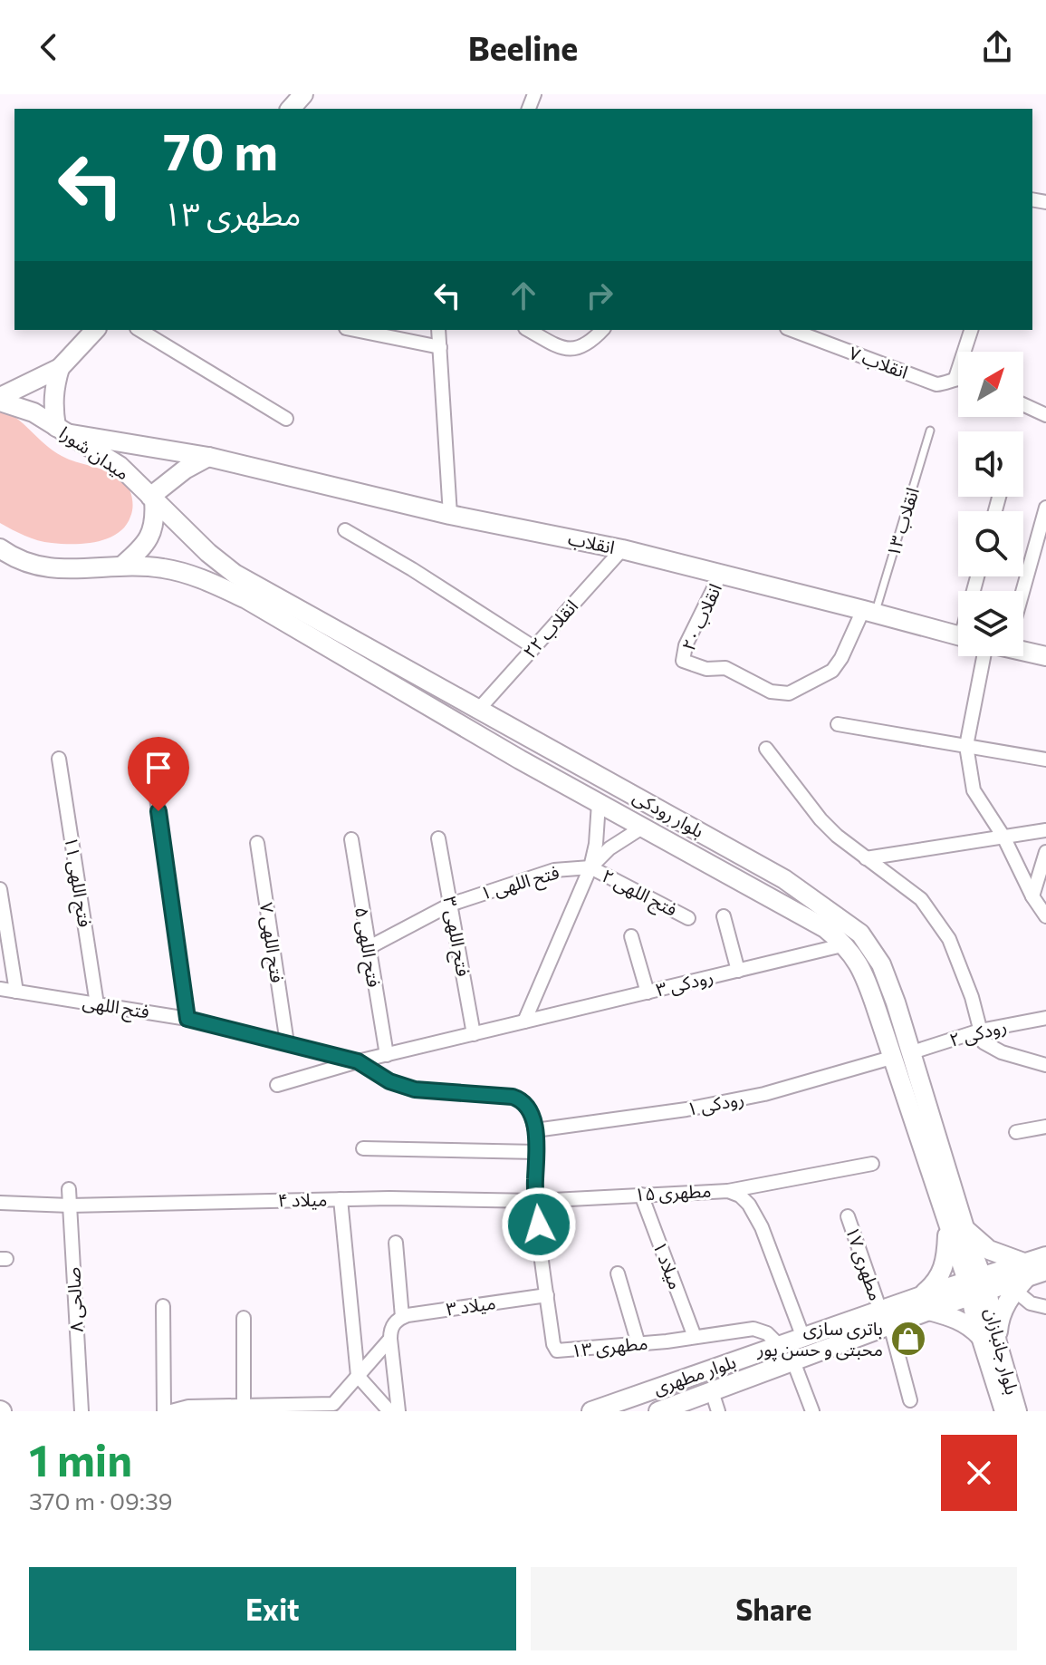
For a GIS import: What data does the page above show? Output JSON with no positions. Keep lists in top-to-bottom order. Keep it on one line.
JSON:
{"streets":{"main road":["میدان شورا","انقلاب","بلوار رودکی","بلوار جانبازان","بلوار مطهری"],"street":["انقلاب ۷","انقلاب ۲۰","انقلاب ۲۲","فتح اللهی ۱۱","فتح اللهی ۱","فتح اللهی ۲","فتح اللهی ۳","فتح اللهی ۷","فتح اللهی ۵","رودکی ۳","فتح اللهی","رودکی ۲","رودکی ۱","مطهری ۱۵","میلاد ۴","مطهری ۱۷","میلاد ۱","صالحی ۸","میلاد ۳","مطهری ۱۳"],"lane":["انقلاب ۱۳"]},"crossings":[["میدان شورا","انقلاب"],["میدان شورا","بلوار رودکی"],["انقلاب ۱۳","انقلاب"],["انقلاب ۱۳","انقلاب ۲۰"],["انقلاب","انقلاب ۲۰"],["انقلاب","انقلاب ۲۲"],["انقلاب ۲۲","بلوار رودکی"],["بلوار رودکی","رودکی ۳"],["بلوار رودکی","رودکی ۲"],["بلوار رودکی","رودکی ۱"],["بلوار رودکی","بلوار جانبازان"],["بلوار رودکی","بلوار مطهری"],["فتح اللهی ۱۱","فتح اللهی"],["فتح اللهی ۱","فتح اللهی ۲"],["فتح اللهی ۱","فتح اللهی ۳"],["فتح اللهی ۱","فتح اللهی ۵"],["فتح اللهی ۳","فتح اللهی"],["فتح اللهی ۷","فتح اللهی"],["فتح اللهی ۵","فتح اللهی"],["رودکی ۳","فتح اللهی"],["فتح اللهی","مطهری ۱۳"],["رودکی ۱","مطهری ۱۳"],["مطهری ۱۵","میلاد ۴"],["مطهری ۱۵","میلاد ۱"],["مطهری ۱۵","مطهری ۱۳"],["مطهری ۱۵","بلوار مطهری"],["میلاد ۴","صالحی ۸"],["میلاد ۴","مطهری ۱۳"],["مطهری ۱۷","بلوار مطهری"],["میلاد ۱","مطهری ۱۳"],["میلاد ۳","مطهری ۱۳"],["مطهری ۱۳","بلوار مطهری"],["بلوار جانبازان","بلوار مطهری"]],"places":{"shop":["باتری سازی محبتی و حسن پور"]},"north":"top right","page":{"header":"Beeline","turn":["70 m","مطهری ۱۳"],"heading":["1 min","370 m · 09:39"],"buttons":["Exit","Share"]}}
